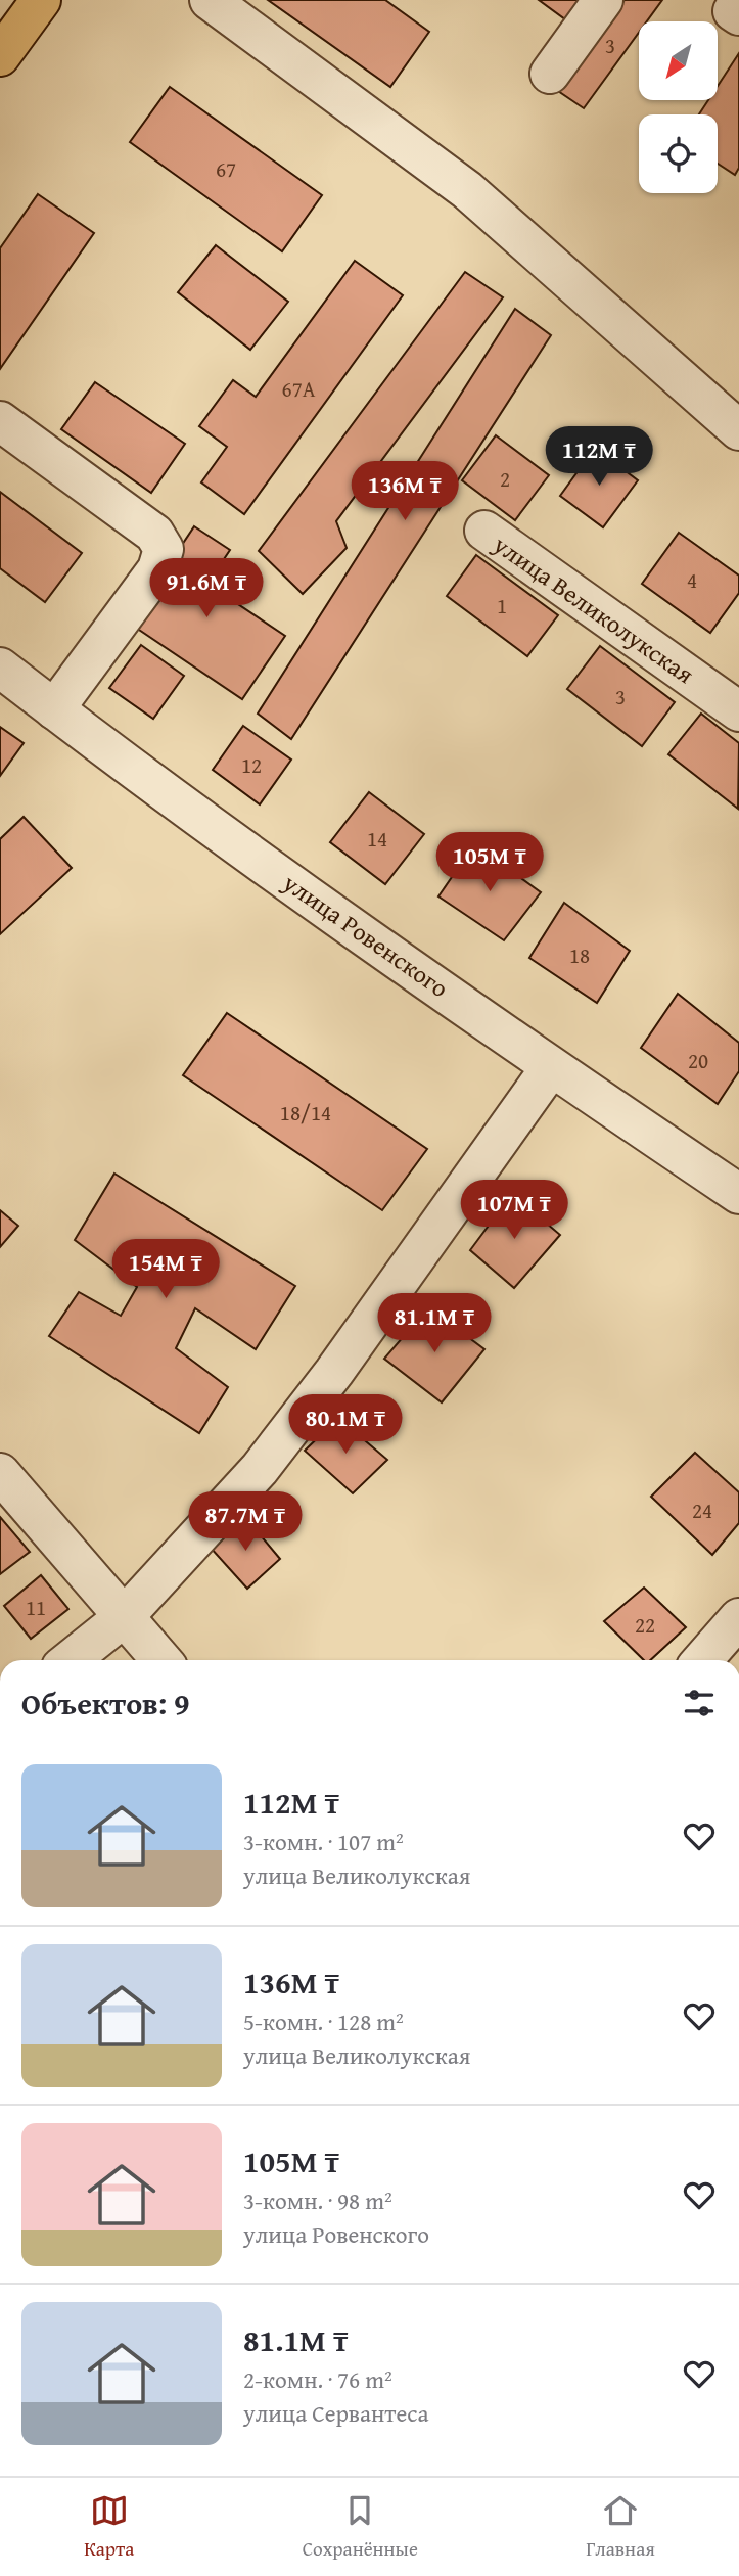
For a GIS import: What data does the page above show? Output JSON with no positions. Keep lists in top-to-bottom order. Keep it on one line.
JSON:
{"streets":{"street":["улица Великолукская","улица Ровенского"]},"house_numbers":["3","67","67А","2","4","1","3","12","14","18","20","18/14","24","11","22"],"north":"bottom left","page":{"price":["112M ₸","136M ₸","91.6M ₸","105M ₸","107M ₸","154M ₸","81.1M ₸","80.1M ₸","87.7M ₸"],"heading":"Объектов: 9","list":[{"name":"112M ₸","note":"3-комн. · 107 m² · улица Великолукская"},{"name":"136M ₸","note":"5-комн. · 128 m² · улица Великолукская"},{"name":"105M ₸","note":"3-комн. · 98 m² · улица Ровенского"},{"name":"81.1M ₸","note":"2-комн. · 76 m² · улица Сервантеса"}],"tabs":["Карта","Сохранённые","Главная"]}}
